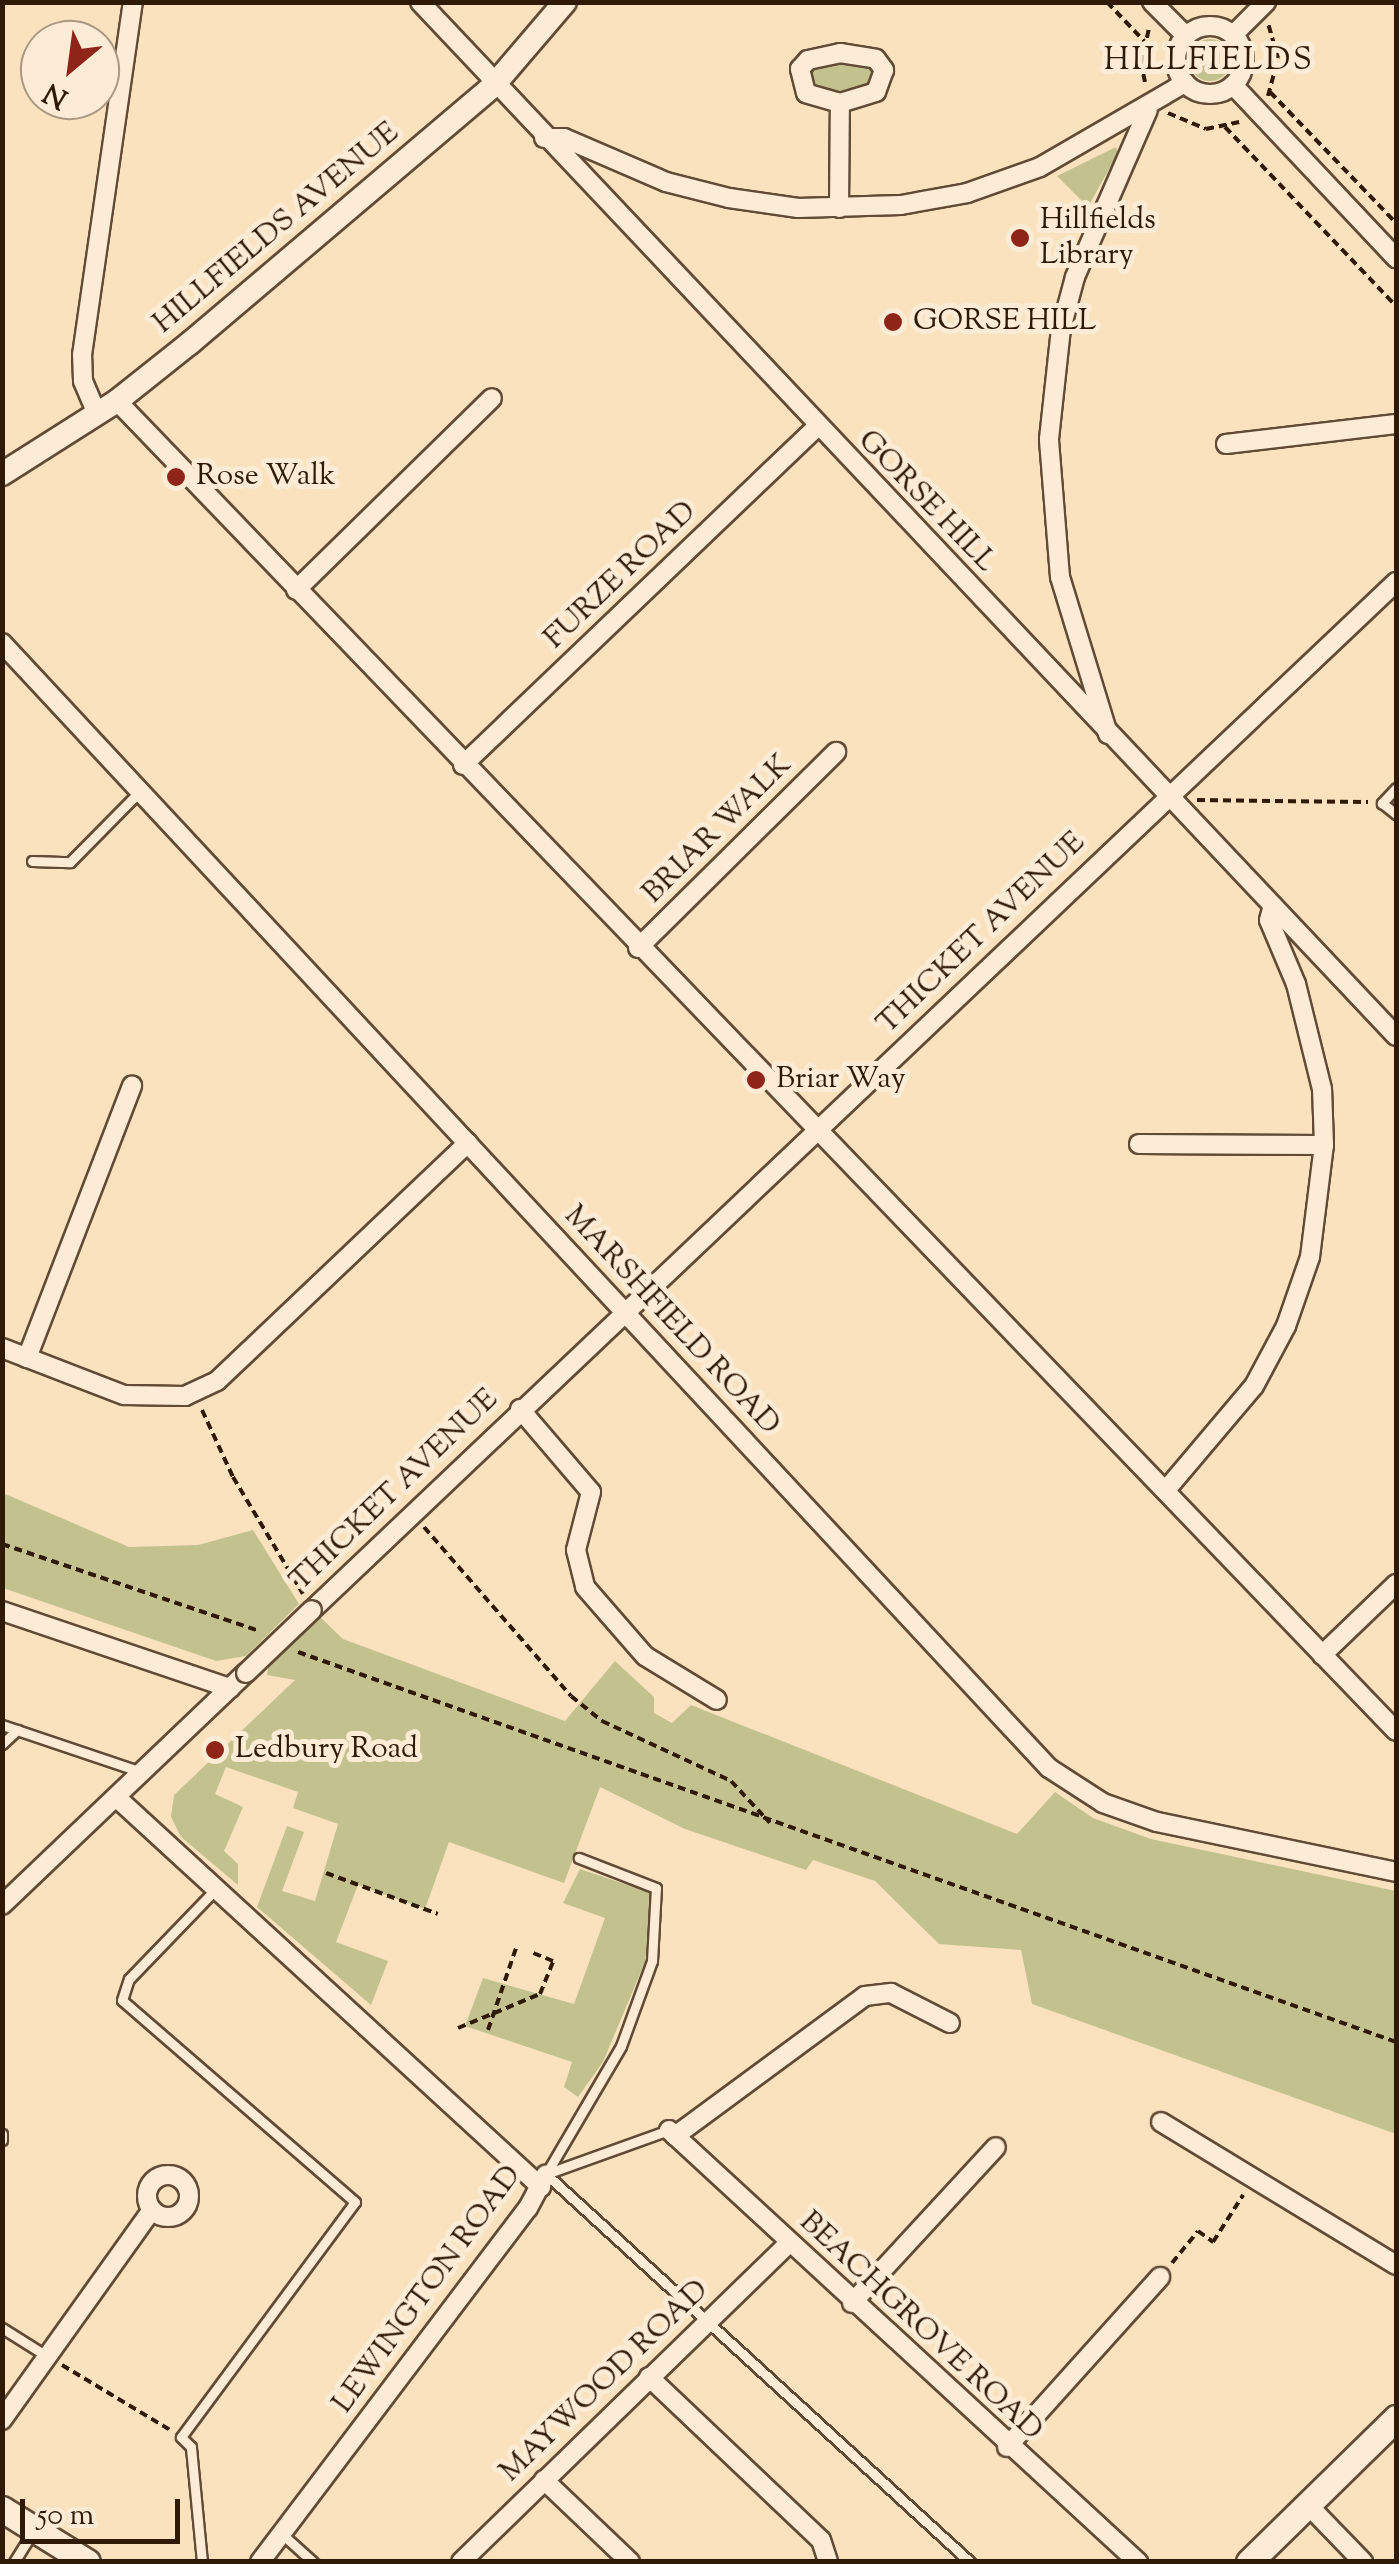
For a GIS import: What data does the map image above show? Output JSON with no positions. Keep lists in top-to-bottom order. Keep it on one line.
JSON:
{"streets":{"street":["HILLFIELDS AVENUE","GORSE HILL","FURZE ROAD","BRIAR WALK","THICKET AVENUE","MARSHFIELD ROAD","LEWINGTON ROAD","BEACHGROVE ROAD","MAYWOOD ROAD"]},"crossings":[["HILLFIELDS AVENUE","GORSE HILL"],["GORSE HILL","FURZE ROAD"],["GORSE HILL","THICKET AVENUE"],["THICKET AVENUE","MARSHFIELD ROAD"],["BEACHGROVE ROAD","MAYWOOD ROAD"]],"districts":["HILLFIELDS"],"places":["Hillfields Library","GORSE HILL","Rose Walk","Briar Way","Ledbury Road"],"scale_bar":"50 m","north":"bottom left"}
